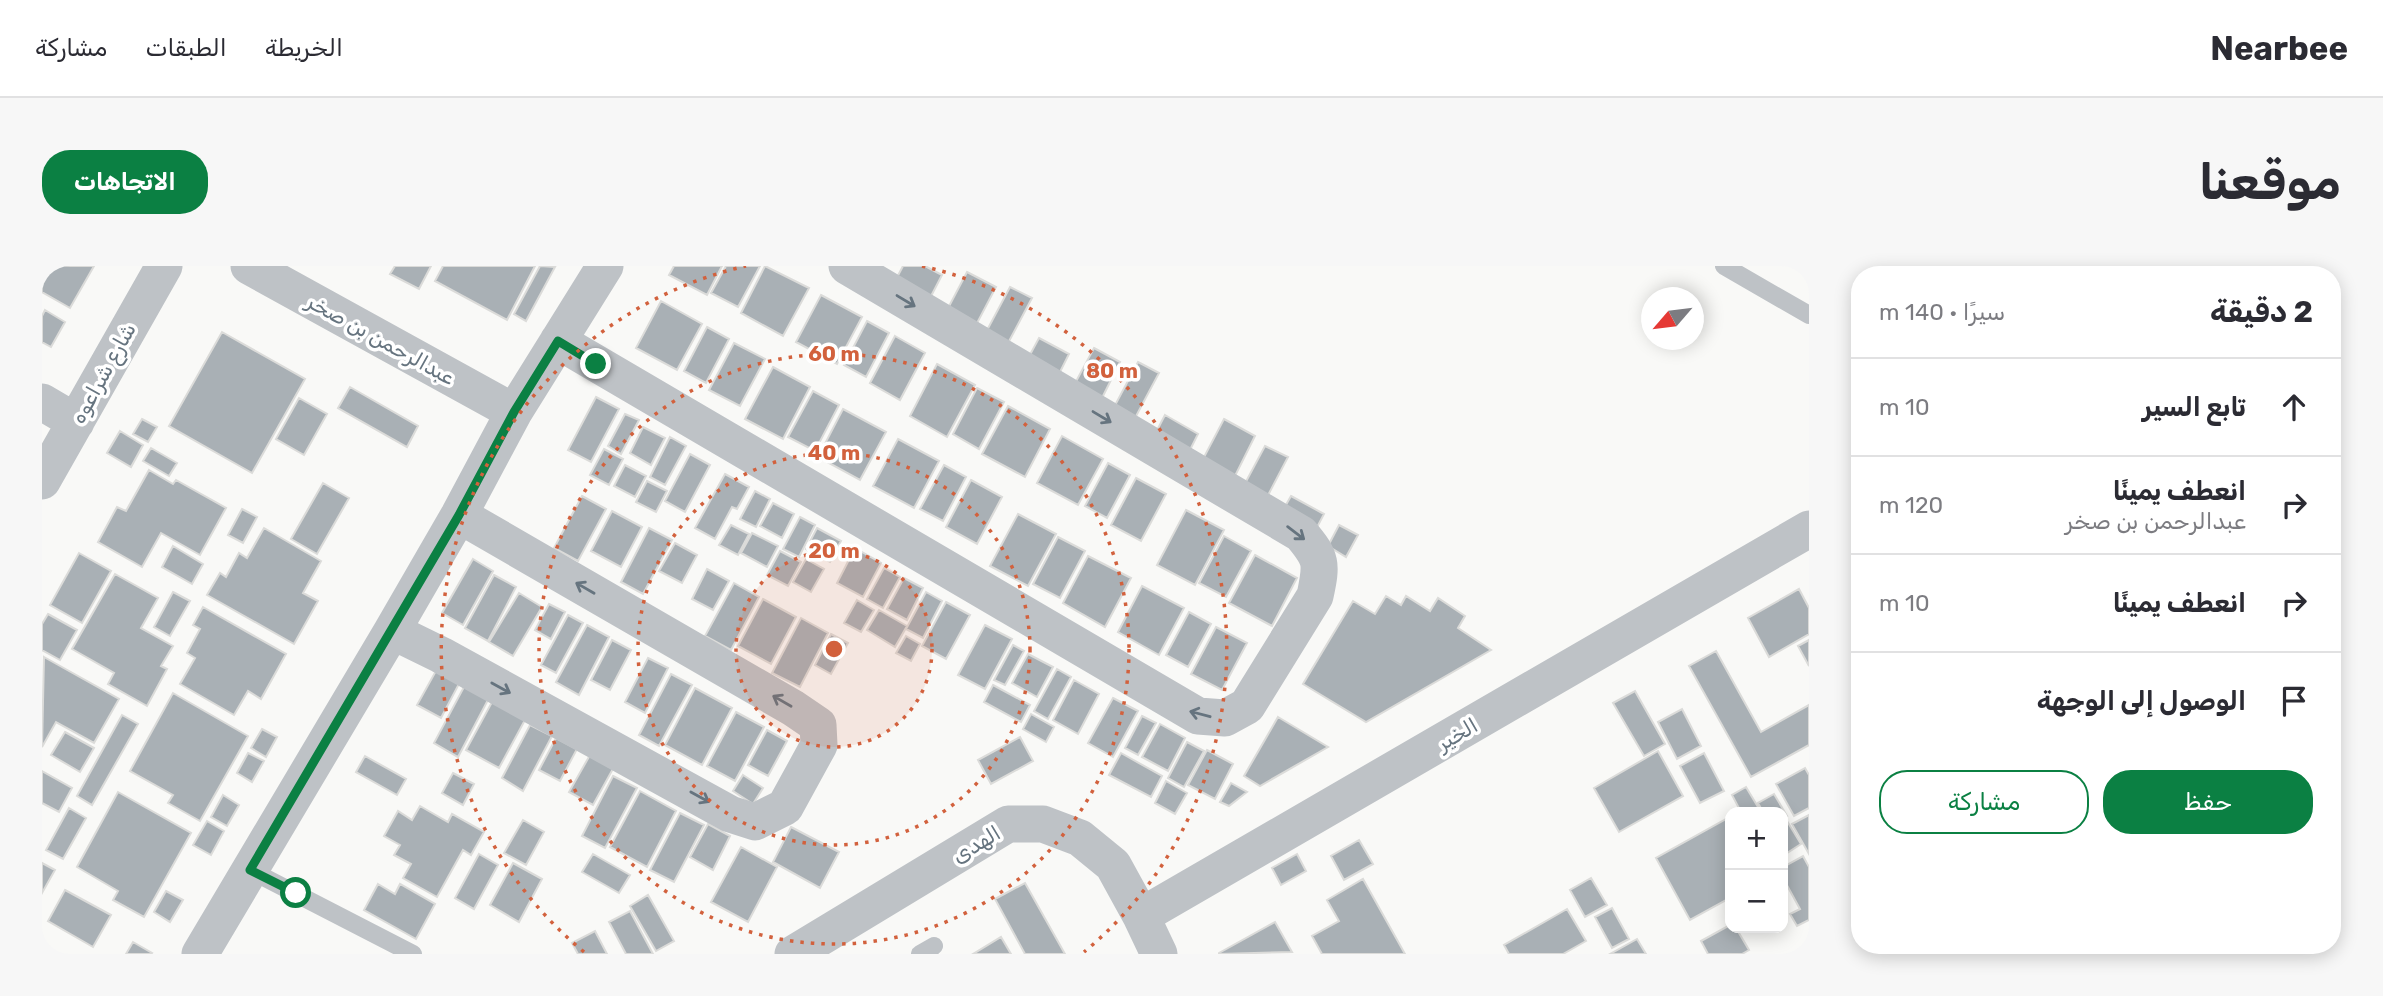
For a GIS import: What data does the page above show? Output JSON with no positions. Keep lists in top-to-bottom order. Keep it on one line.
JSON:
{"streets":{"street":["عبدالرحمن بن صخر","شارع شراعوه","الخير","الهدى"]},"crossings":[["الخير","الهدى"]],"north":"bottom left","page":{"header":"Nearbee","nav":["الخريطة","الطبقات","مشاركة"],"buttons":["الاتجاهات",["حفظ","مشاركة"]],"title":"موقعنا","heading":["2 دقيقة","سيرًا · 140 m"],"list":[["تابع السير","10 m"],["انعطف يمينًا","عبدالرحمن بن صخر","120 m"],["انعطف يمينًا","10 m"],"الوصول إلى الوجهة"],"map_buttons":["+","−"]},"rings":["60 m","80 m","40 m","20 m"]}
